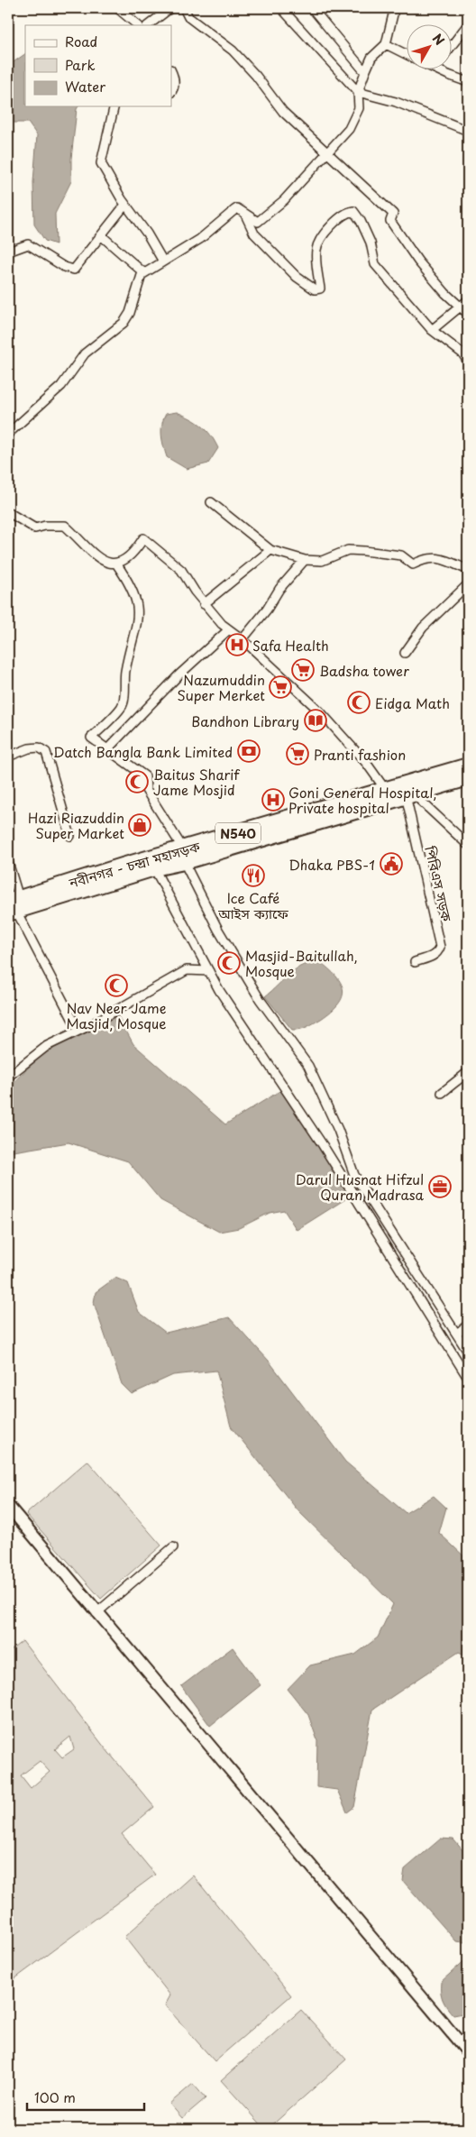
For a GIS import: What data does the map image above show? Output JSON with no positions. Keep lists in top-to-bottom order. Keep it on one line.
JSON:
{"streets":{"highway":["N540","নবীনগর - চন্দ্রা মহাসড়ক"],"street":["পিবিএস সড়ক"]},"crossings":[["নবীনগর - চন্দ্রা মহাসড়ক","পিবিএস সড়ক"]],"places":{"hospital":["Safa Health","Goni General Hospital, Private hospital"],"supermarket":["Badsha tower","Nazumuddin Super Merket","Pranti fashion"],"mosque":["Eidga Math","Baitus Sharif Jame Mosjid","Masjid-Baitullah, Mosque","Nav Neer Jame Masjid, Mosque"],"library":["Bandhon Library"],"bank":["Datch Bangla Bank Limited"],"shop":["Hazi Riazuddin Super Market"],"public building":["Dhaka PBS-1"],"restaurant":["Ice Café আইস ক্যাফে"],"office":["Darul Husnat Hifzul Quran Madrasa"]},"legend":["Road","Park","Water"],"scale_bar":"100 m","north":"top right"}
